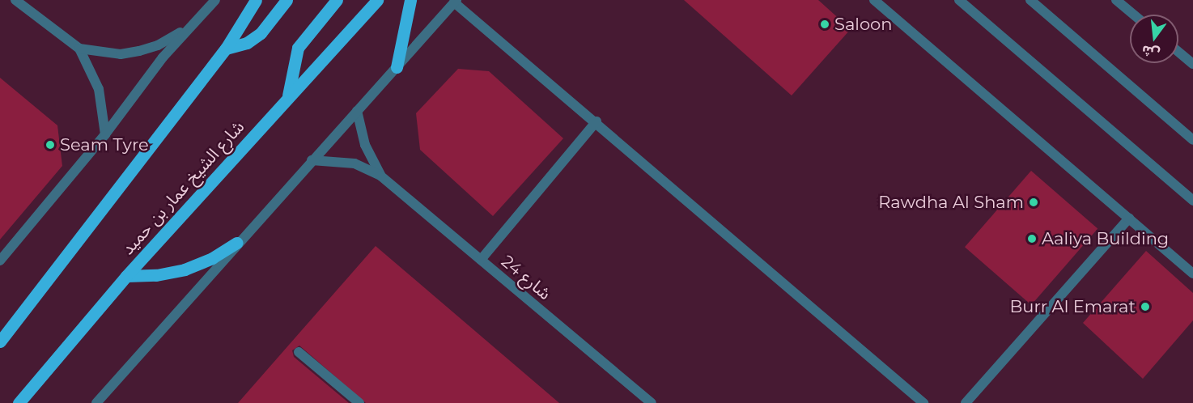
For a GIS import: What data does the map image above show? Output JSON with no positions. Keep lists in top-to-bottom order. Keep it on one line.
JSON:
{"streets":{"main road":["شارع الشيخ عمار بن حميد"],"street":["شارع 24"]},"places":["Saloon","Seam Tyre","Rawdha Al Sham","Aaliya Building","Burr Al Emarat"],"north":"bottom"}
